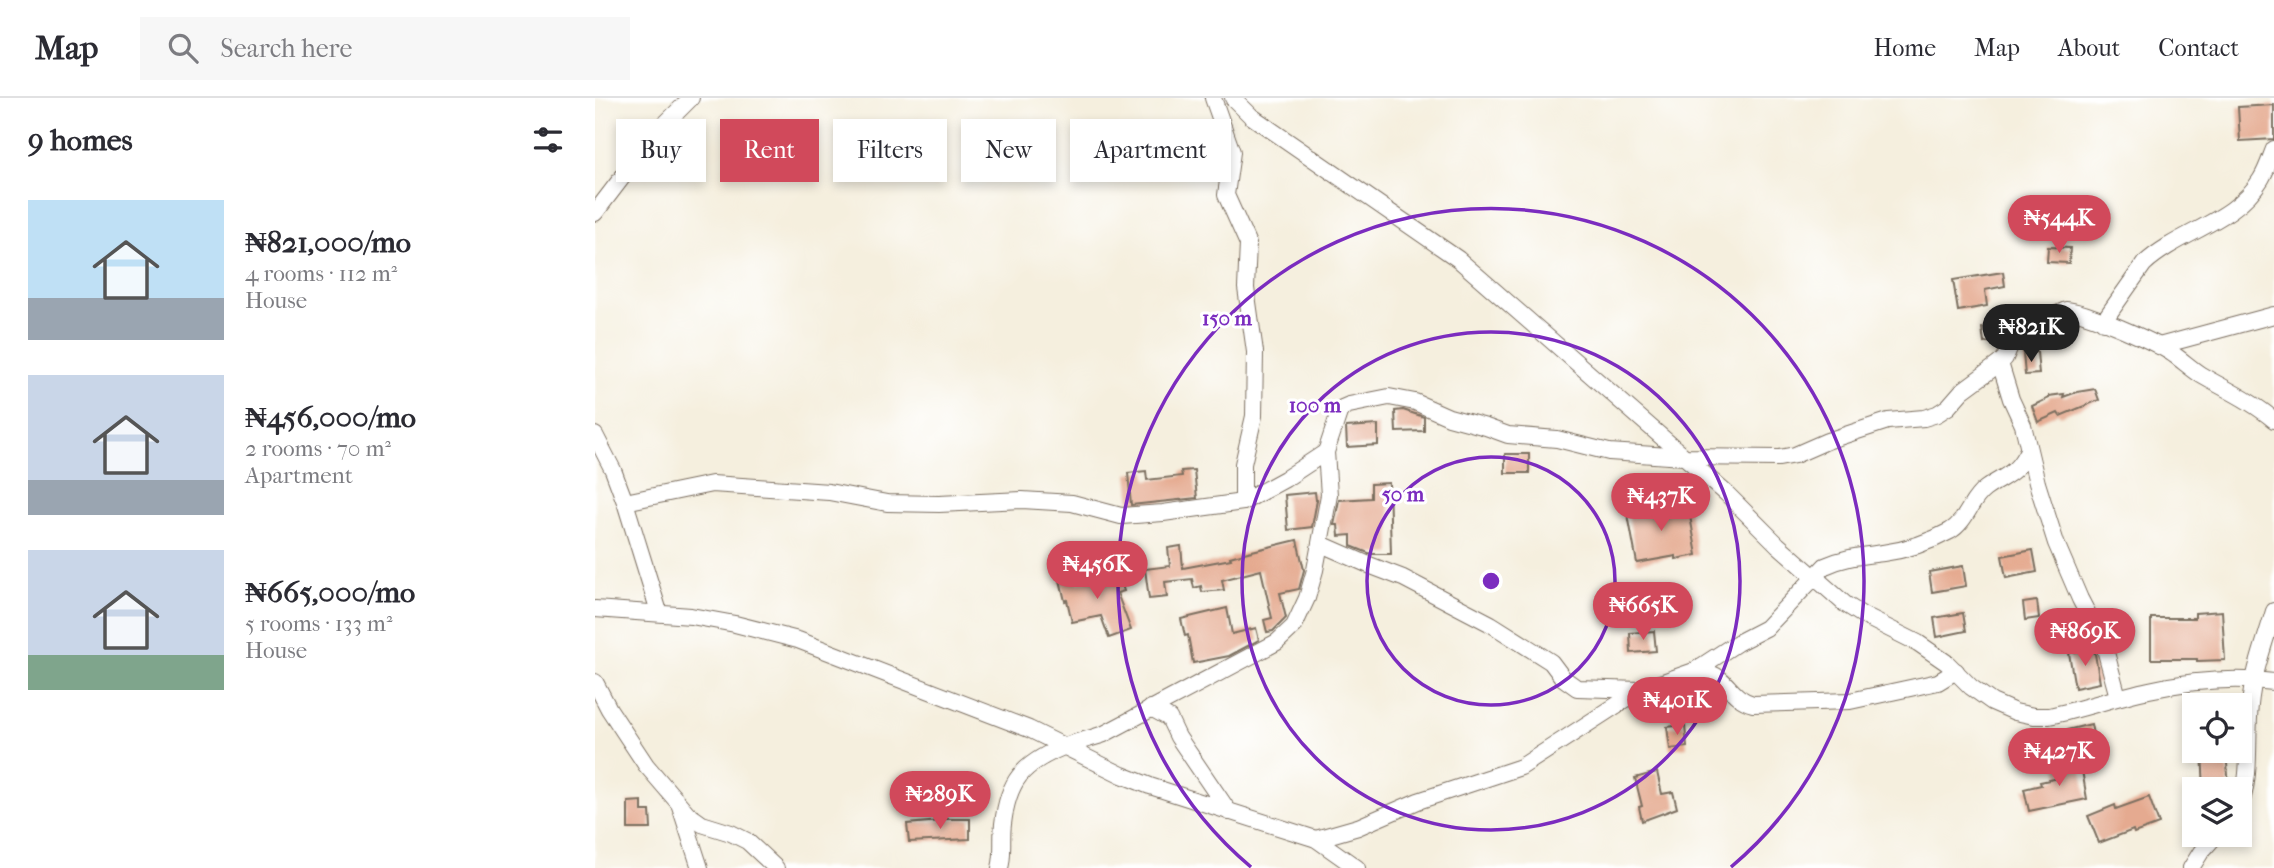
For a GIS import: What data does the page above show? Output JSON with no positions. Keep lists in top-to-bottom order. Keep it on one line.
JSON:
{"page":{"header":"Map","search":"Search here","nav":["Home","Map","About","Contact"],"heading":"9 homes","chip":["Buy","Rent","Filters","New","Apartment"],"list":[{"name":"₦821,000/mo","note":"4 rooms · 112 m² · House"},{"name":"₦456,000/mo","note":"2 rooms · 70 m² · Apartment"},{"name":"₦665,000/mo","note":"5 rooms · 133 m² · House"}],"price":["₦544K","₦821K","₦437K","₦456K","₦665K","₦869K","₦401K","₦427K","₦289K"]},"rings":["150 m","100 m","50 m"]}
